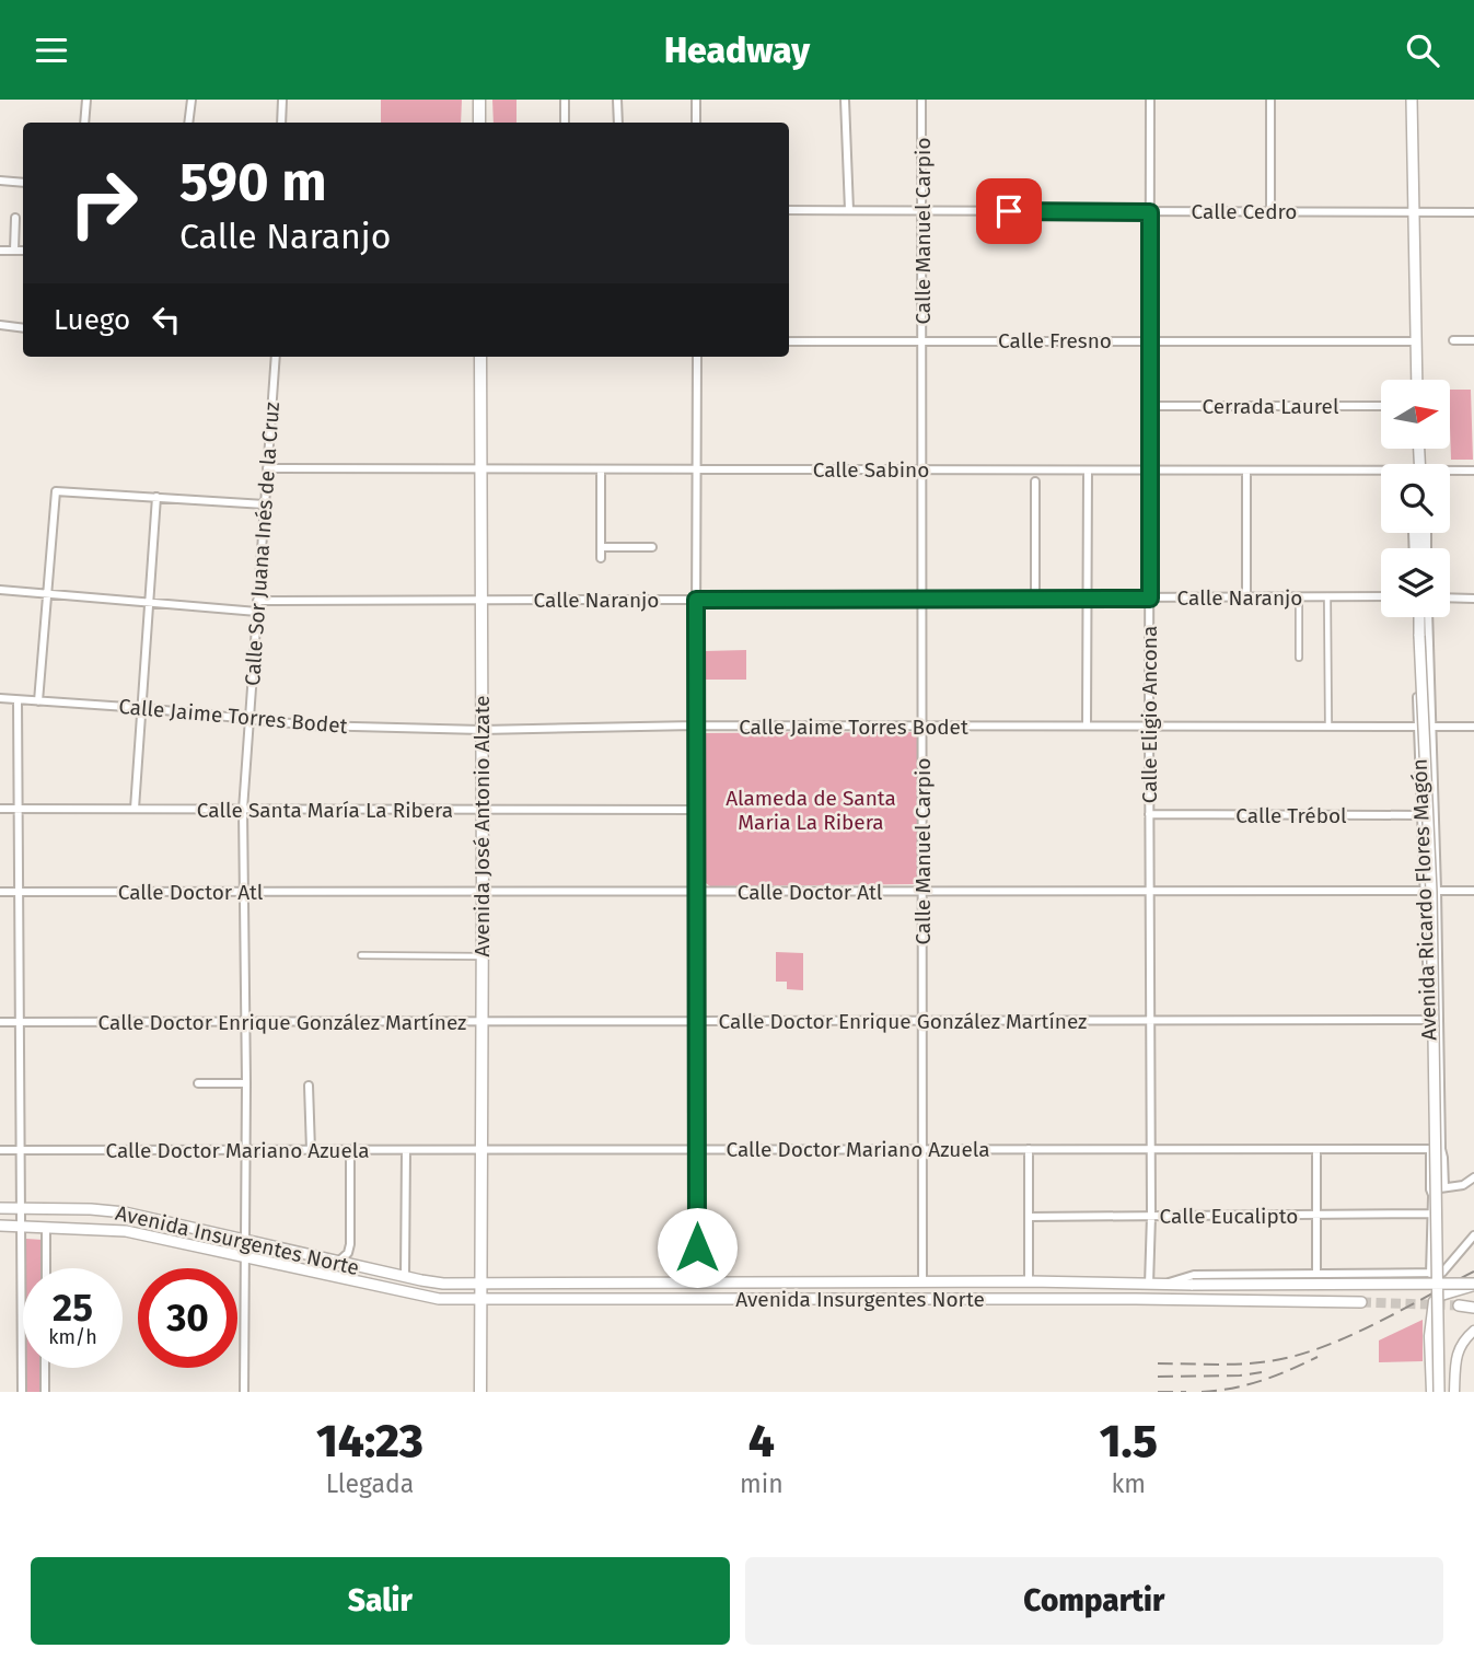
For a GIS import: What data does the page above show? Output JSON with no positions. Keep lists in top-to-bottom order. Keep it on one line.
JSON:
{"streets":{"main road":["Avenida José Antonio Alzate","Avenida Ricardo Flores Magón","Avenida Insurgentes Norte"],"street":["Calle Cedro","Calle Manuel Carpio","Calle Fresno","Cerrada Laurel","Calle Sabino","Calle Sor Juana Inés de la Cruz","Calle Naranjo","Calle Eligio Ancona","Calle Jaime Torres Bodet","Calle Santa María La Ribera","Calle Trébol","Calle Doctor Atl","Calle Doctor Enrique González Martínez","Calle Doctor Mariano Azuela","Calle Eucalipto"]},"crossings":[["Calle Cedro","Calle Manuel Carpio"],["Calle Cedro","Calle Eligio Ancona"],["Calle Manuel Carpio","Calle Fresno"],["Calle Manuel Carpio","Calle Sabino"],["Calle Manuel Carpio","Calle Naranjo"],["Calle Manuel Carpio","Calle Jaime Torres Bodet"],["Calle Manuel Carpio","Calle Doctor Atl"],["Calle Manuel Carpio","Calle Doctor Enrique González Martínez"],["Calle Manuel Carpio","Calle Doctor Mariano Azuela"],["Calle Manuel Carpio","Avenida Insurgentes Norte"],["Calle Fresno","Calle Eligio Ancona"],["Cerrada Laurel","Calle Eligio Ancona"],["Calle Sabino","Calle Sor Juana Inés de la Cruz"],["Calle Sabino","Calle Eligio Ancona"],["Calle Sabino","Avenida José Antonio Alzate"],["Calle Sor Juana Inés de la Cruz","Calle Naranjo"],["Calle Sor Juana Inés de la Cruz","Calle Jaime Torres Bodet"],["Calle Sor Juana Inés de la Cruz","Calle Santa María La Ribera"],["Calle Sor Juana Inés de la Cruz","Calle Doctor Atl"],["Calle Sor Juana Inés de la Cruz","Calle Doctor Enrique González Martínez"],["Calle Sor Juana Inés de la Cruz","Calle Doctor Mariano Azuela"],["Calle Sor Juana Inés de la Cruz","Avenida Insurgentes Norte"],["Calle Naranjo","Calle Eligio Ancona"],["Calle Naranjo","Avenida José Antonio Alzate"],["Calle Eligio Ancona","Calle Jaime Torres Bodet"],["Calle Eligio Ancona","Calle Trébol"],["Calle Eligio Ancona","Calle Doctor Atl"],["Calle Eligio Ancona","Calle Doctor Enrique González Martínez"],["Calle Eligio Ancona","Calle Doctor Mariano Azuela"],["Calle Eligio Ancona","Calle Eucalipto"],["Calle Eligio Ancona","Avenida Insurgentes Norte"],["Calle Jaime Torres Bodet","Avenida José Antonio Alzate"],["Calle Jaime Torres Bodet","Avenida Ricardo Flores Magón"],["Calle Santa María La Ribera","Avenida José Antonio Alzate"],["Calle Trébol","Avenida Ricardo Flores Magón"],["Avenida José Antonio Alzate","Calle Doctor Atl"],["Avenida José Antonio Alzate","Calle Doctor Enrique González Martínez"],["Avenida José Antonio Alzate","Calle Doctor Mariano Azuela"],["Avenida José Antonio Alzate","Avenida Insurgentes Norte"],["Calle Doctor Atl","Avenida Ricardo Flores Magón"],["Avenida Ricardo Flores Magón","Calle Doctor Enrique González Martínez"],["Avenida Ricardo Flores Magón","Calle Doctor Mariano Azuela"],["Avenida Ricardo Flores Magón","Calle Eucalipto"],["Avenida Ricardo Flores Magón","Avenida Insurgentes Norte"]],"parks":["Alameda de Santa Maria La Ribera"],"north":"right","page":{"header":"Headway","turn":["590 m","Calle Naranjo"],"then":"Luego","speed":"25 km/h","limit":"30","eta":["14:23","Llegada","4","min","1.5","km"],"buttons":["Salir","Compartir"]}}
